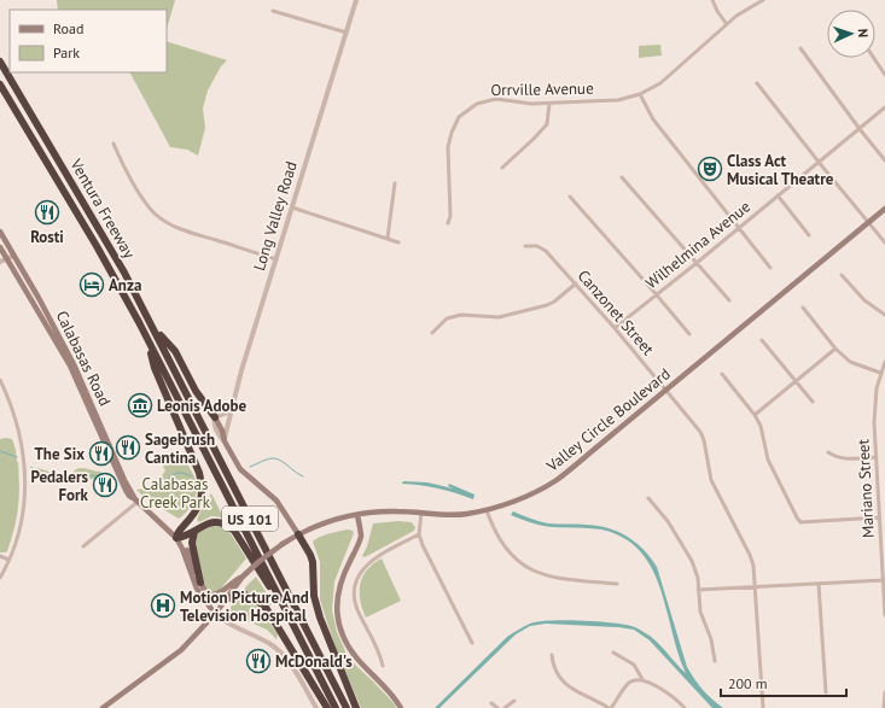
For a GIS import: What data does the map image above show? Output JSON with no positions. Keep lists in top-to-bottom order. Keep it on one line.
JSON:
{"streets":{"highway":["Ventura Freeway","US 101"],"main road":["Calabasas Road","Valley Circle Boulevard"],"street":["Orrville Avenue","Long Valley Road","Wilhelmina Avenue","Canzonet Street","Mariano Street"]},"crossings":[["Wilhelmina Avenue","Canzonet Street"],["Canzonet Street","Valley Circle Boulevard"]],"parks":["Calabasas Creek Park"],"places":{"theatre":["Class Act Musical Theatre"],"restaurant":["Rosti","Sagebrush Cantina","The Six","Pedalers Fork","McDonald's"],"hotel":["Anza"],"museum":["Leonis Adobe"],"hospital":["Motion Picture And Television Hospital"]},"legend":["Road","Park"],"scale_bar":"200 m","north":"right"}
